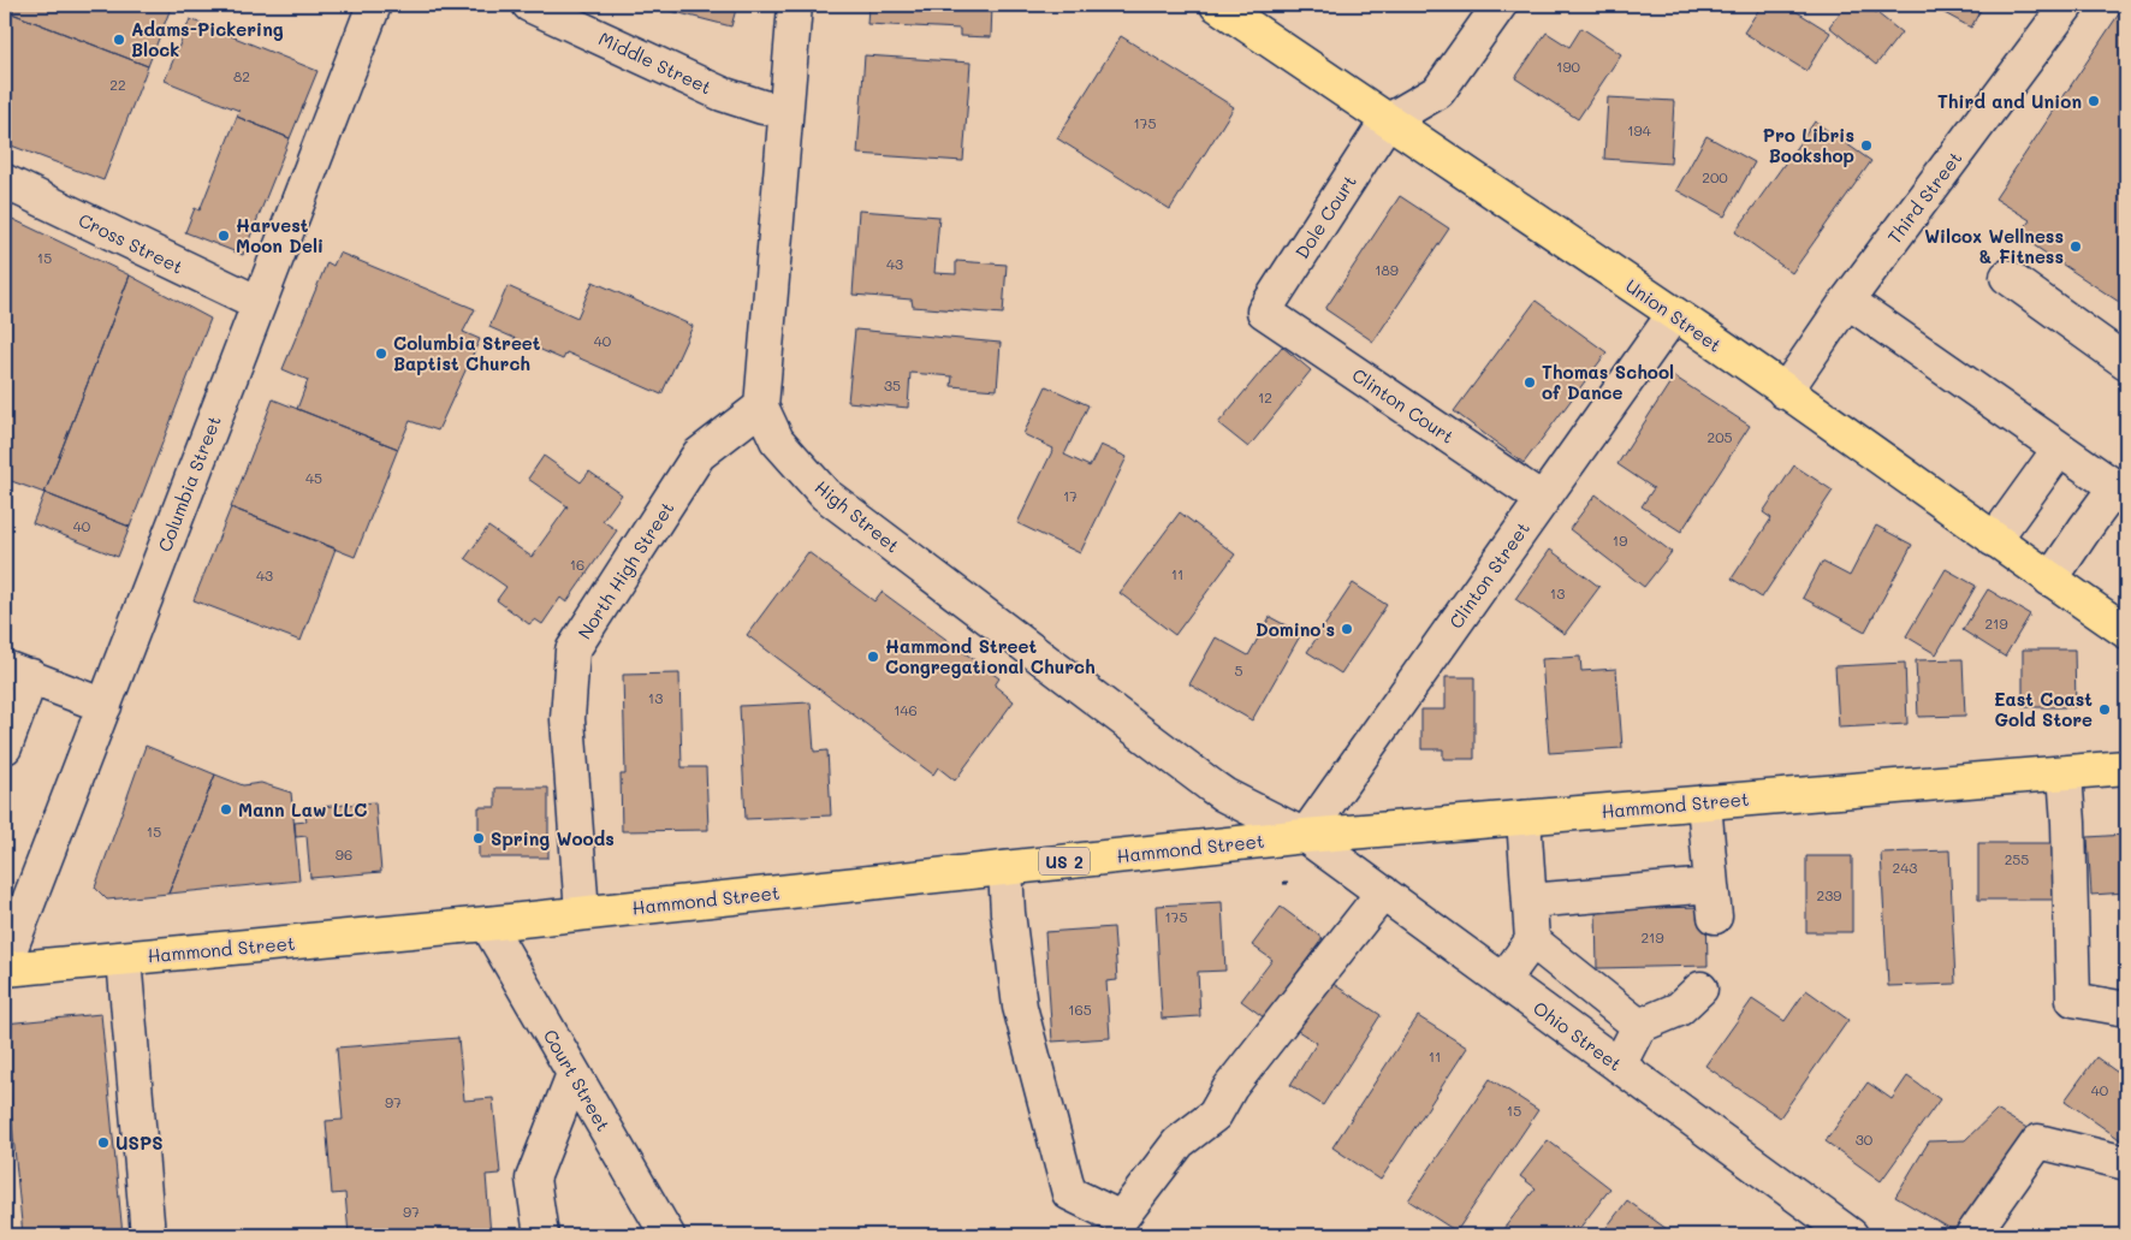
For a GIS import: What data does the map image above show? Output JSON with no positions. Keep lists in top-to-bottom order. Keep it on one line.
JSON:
{"streets":{"main road":["Union Street","Hammond Street","US 2"],"street":["Middle Street","Third Street","Dole Court","Cross Street","Clinton Court","Columbia Street","High Street","North High Street","Clinton Street","Ohio Street","Court Street"]},"crossings":[["Middle Street","High Street"],["Third Street","Union Street"],["Dole Court","Union Street"],["Dole Court","Clinton Court"],["Cross Street","Columbia Street"],["Union Street","Clinton Street"],["Clinton Court","Clinton Street"],["High Street","North High Street"],["High Street","Clinton Street"],["High Street","Hammond Street"],["High Street","Ohio Street"],["North High Street","Hammond Street"],["Clinton Street","Hammond Street"],["Clinton Street","Ohio Street"],["Hammond Street","Ohio Street"],["Hammond Street","Court Street"]],"places":["Adams-Pickering Block","Third and Union","Pro Libris Bookshop","Harvest Moon Deli","Wilcox Wellness & Fitness","Columbia Street Baptist Church","Thomas School of Dance","Domino's","Hammond Street Congregational Church","East Coast Gold Store","Mann Law LLC","Spring Woods","USPS"],"house_numbers":["190","82","22","175","194","200","15","43","189","40","35","12","205","45","17","40","19","16","11","43","13","219","5","13","146","15","96","255","243","239","175","219","165","11","40","97","15","30","97"]}
